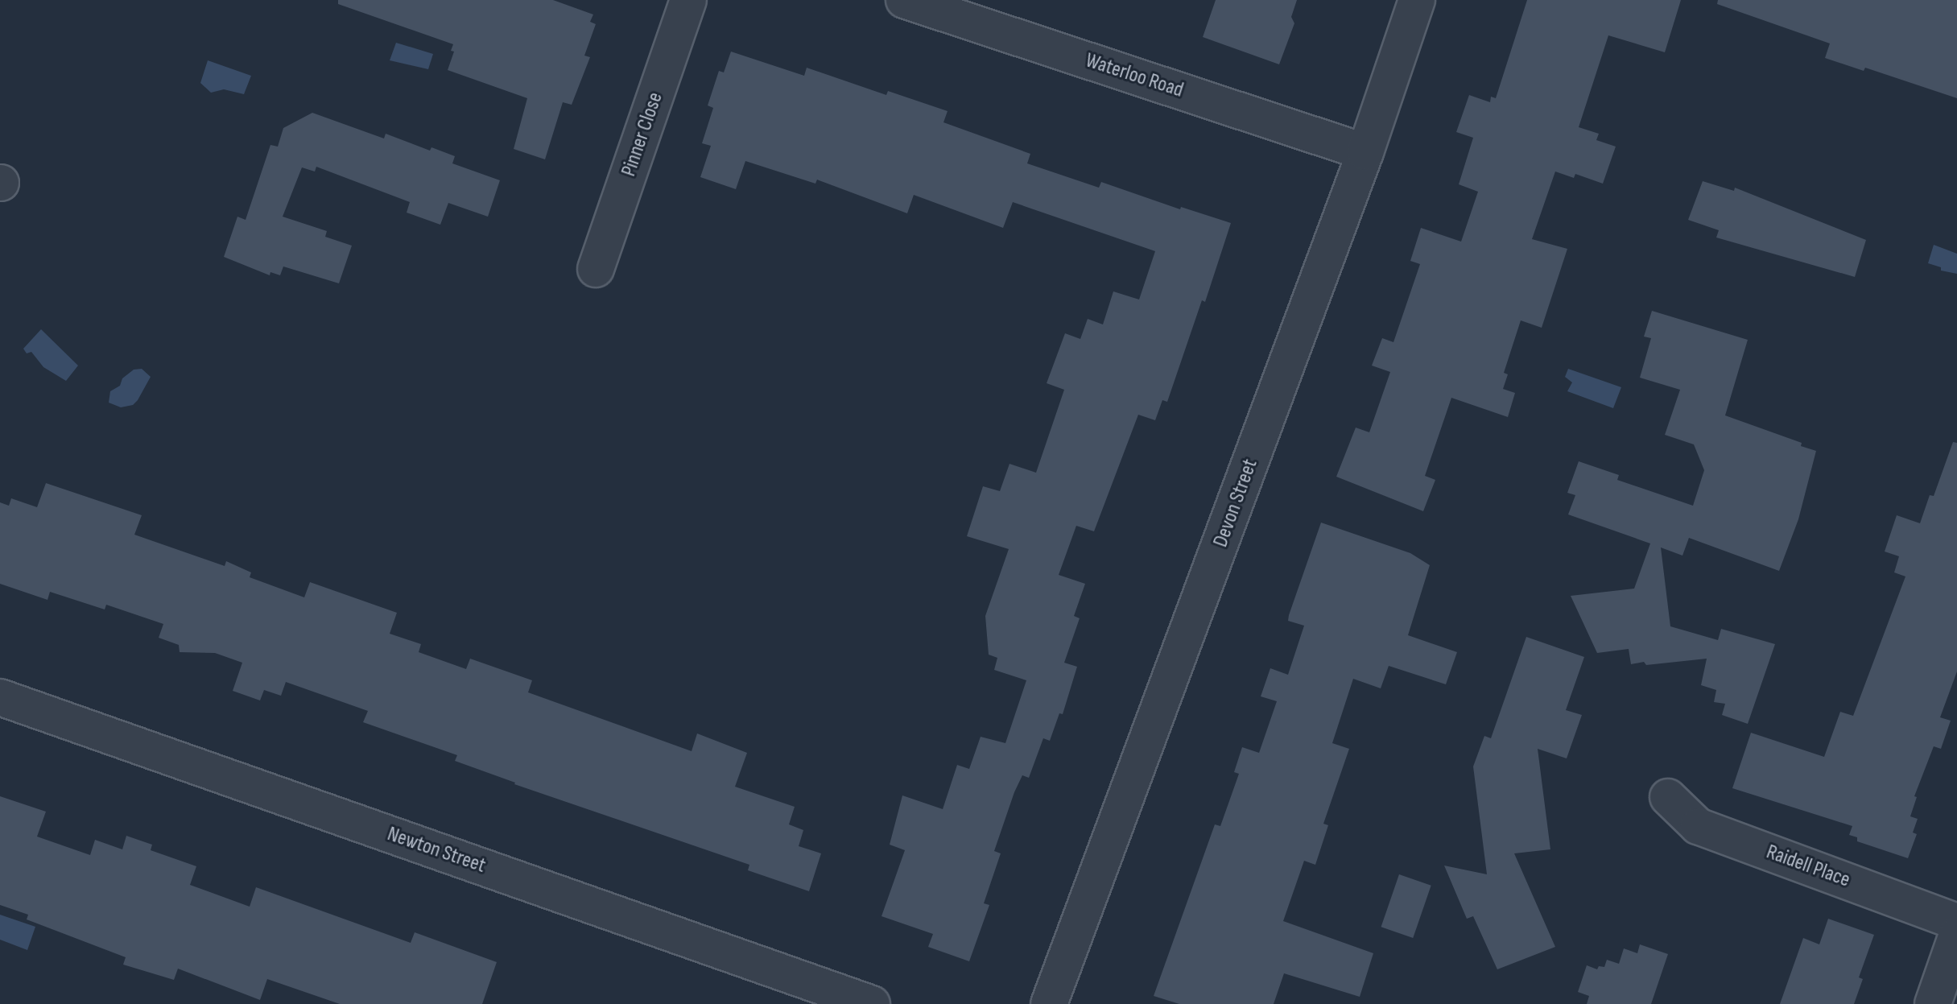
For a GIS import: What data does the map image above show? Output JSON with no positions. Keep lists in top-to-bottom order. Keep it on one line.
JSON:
{"streets":{"street":["Waterloo Road","Pinner Close","Devon Street","Newton Street","Raidell Place"]},"crossings":[["Waterloo Road","Devon Street"]]}
